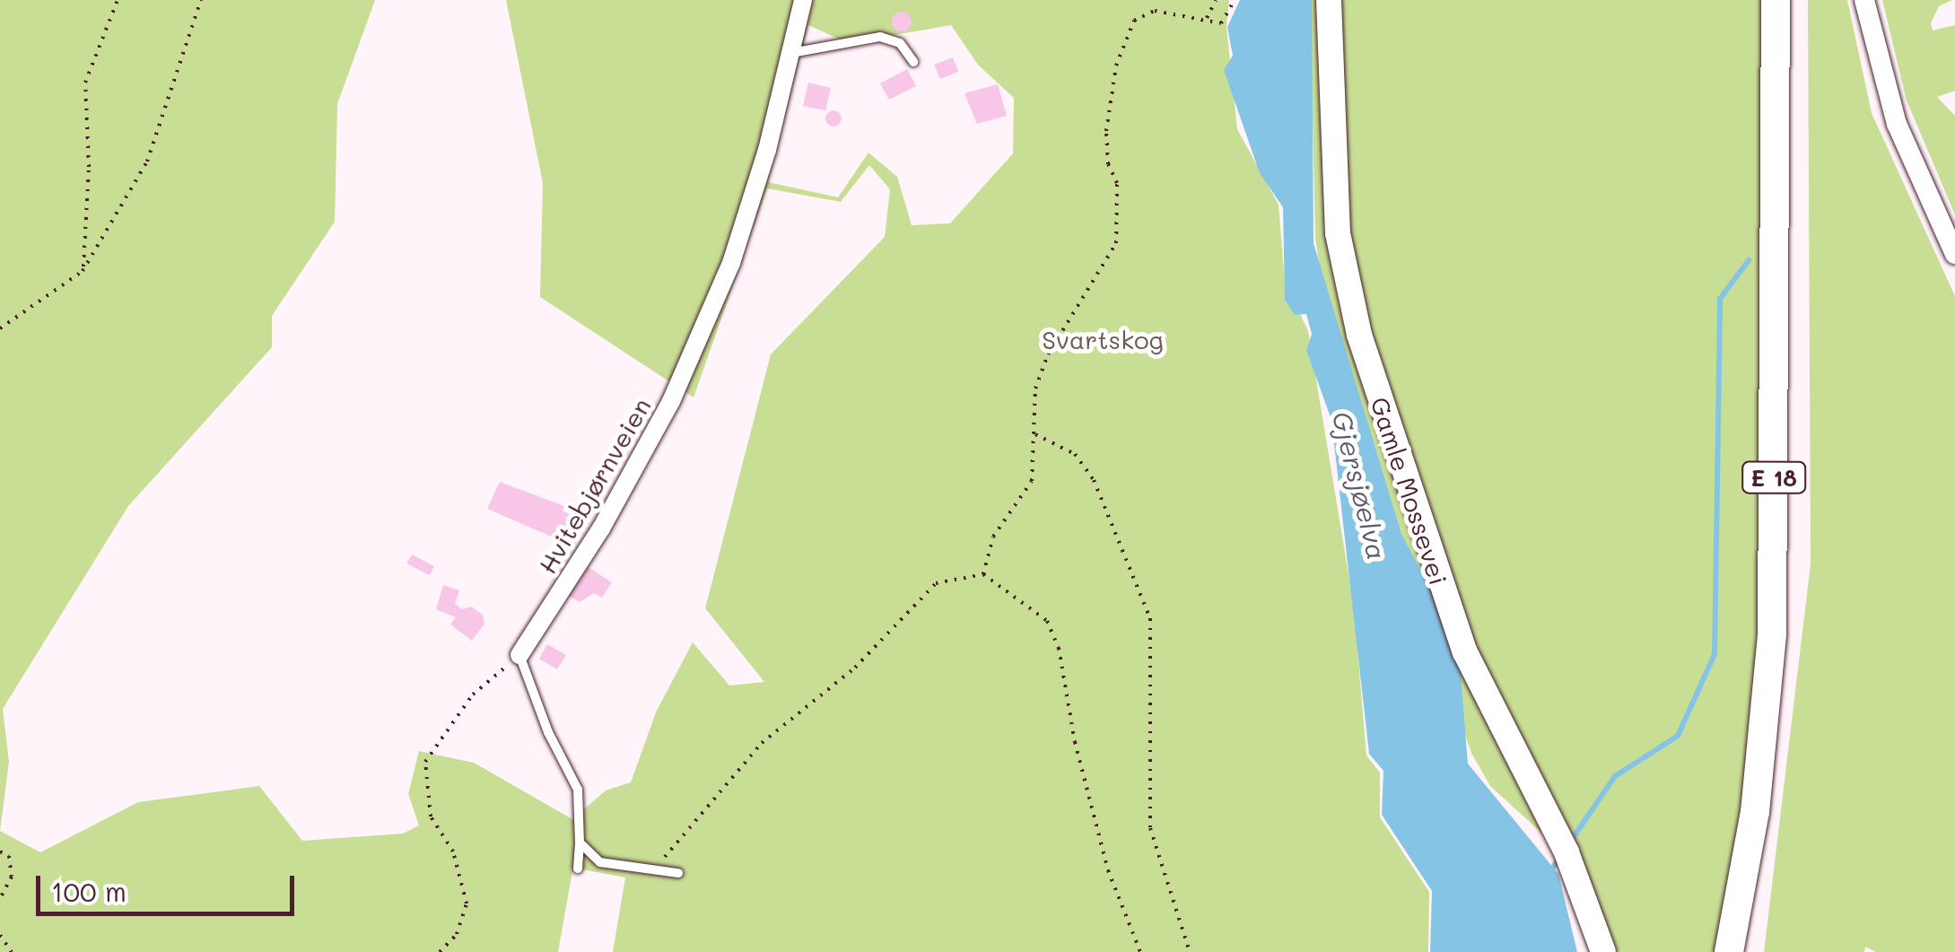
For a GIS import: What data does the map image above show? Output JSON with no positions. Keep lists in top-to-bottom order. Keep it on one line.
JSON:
{"streets":{"highway":["E 18"],"main road":["Gamle Mossevei"],"street":["Hvitebjørnveien"]},"water":["Gjersjøelva"],"parks":["Svartskog"],"scale_bar":"100 m"}
